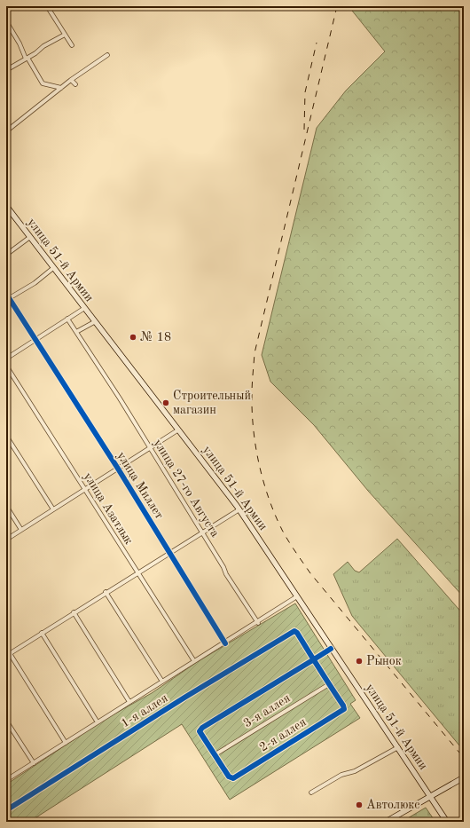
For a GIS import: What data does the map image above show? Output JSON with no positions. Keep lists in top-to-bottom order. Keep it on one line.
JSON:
{"streets":{"main road":["улица 51-й Армии"],"street":["улица Миллет","улица 27-го Августа","улица Азатлык","1-я аллея","3-я аллея","2-я аллея"]},"crossings":[["3-я аллея","2-я аллея"]],"places":["№ 18","Строительный магазин","Рынок","Автолюкс"]}
